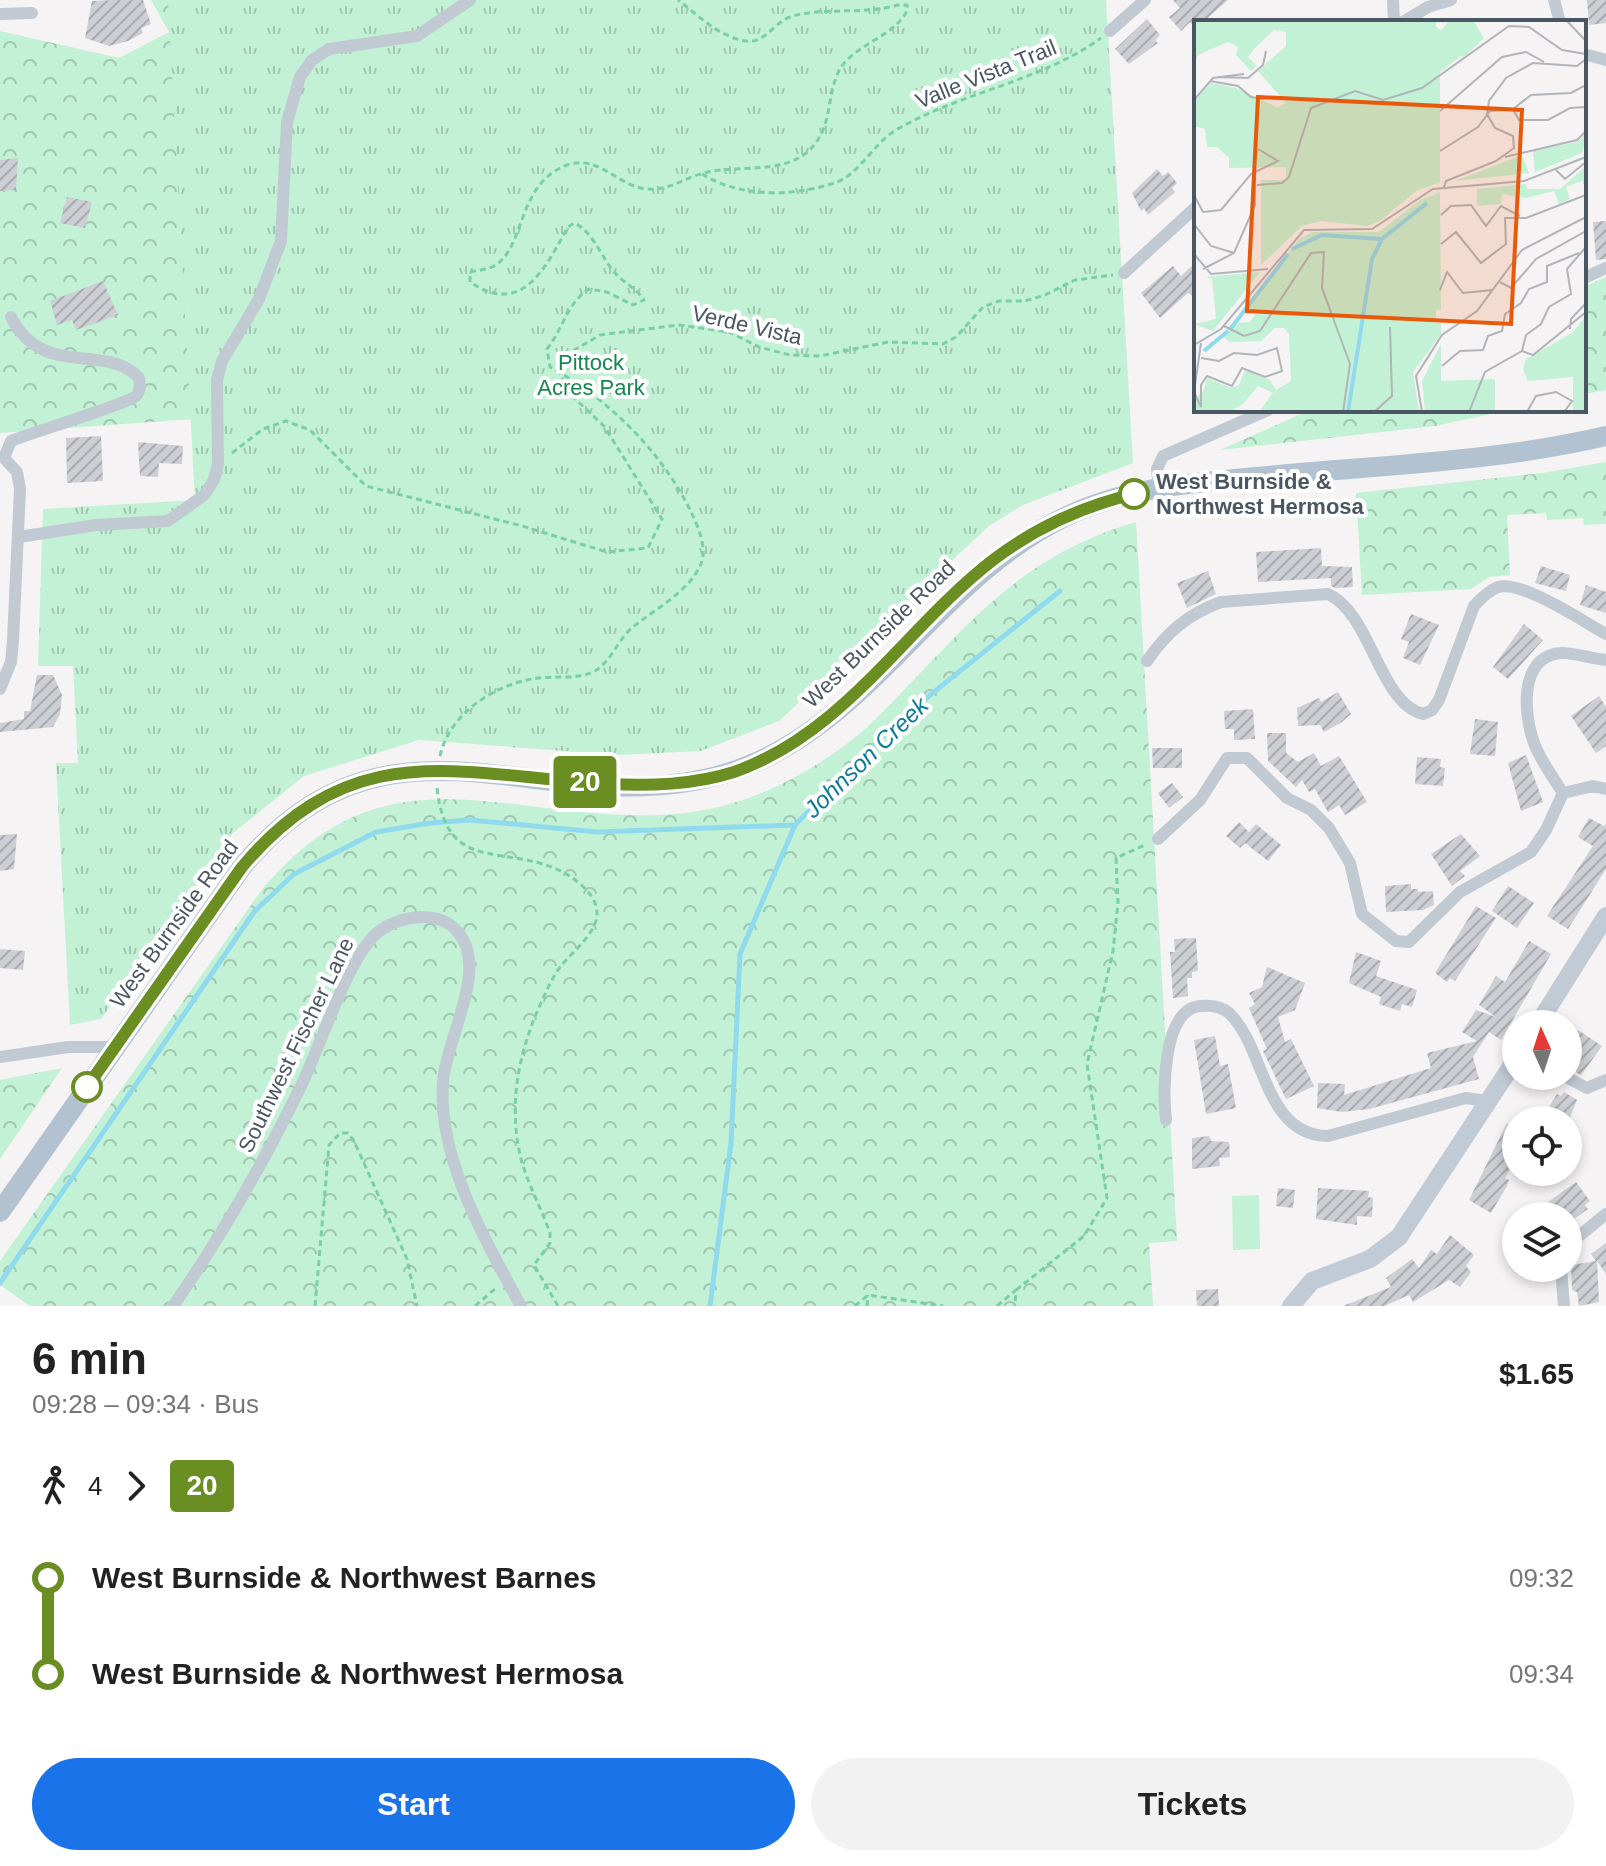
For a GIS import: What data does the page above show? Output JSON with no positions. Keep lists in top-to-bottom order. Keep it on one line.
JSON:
{"streets":{"main road":["West Burnside Road"],"street":["Southwest Fischer Lane"],"path":["Valle Vista Trail","Verde Vista"]},"water":["Johnson Creek"],"parks":["Pittock Acres Park"],"places":["West Burnside & Northwest Hermosa"],"lines":["bus line 20"],"north":"top","page":{"on_map":"20","heading":["6 min","09:28 – 09:34 · Bus","$1.65"],"legs":["4","20"],"list":[{"name":"West Burnside & Northwest Barnes","value":"09:32"},{"name":"West Burnside & Northwest Hermosa","value":"09:34"}],"buttons":["Start","Tickets"]}}
